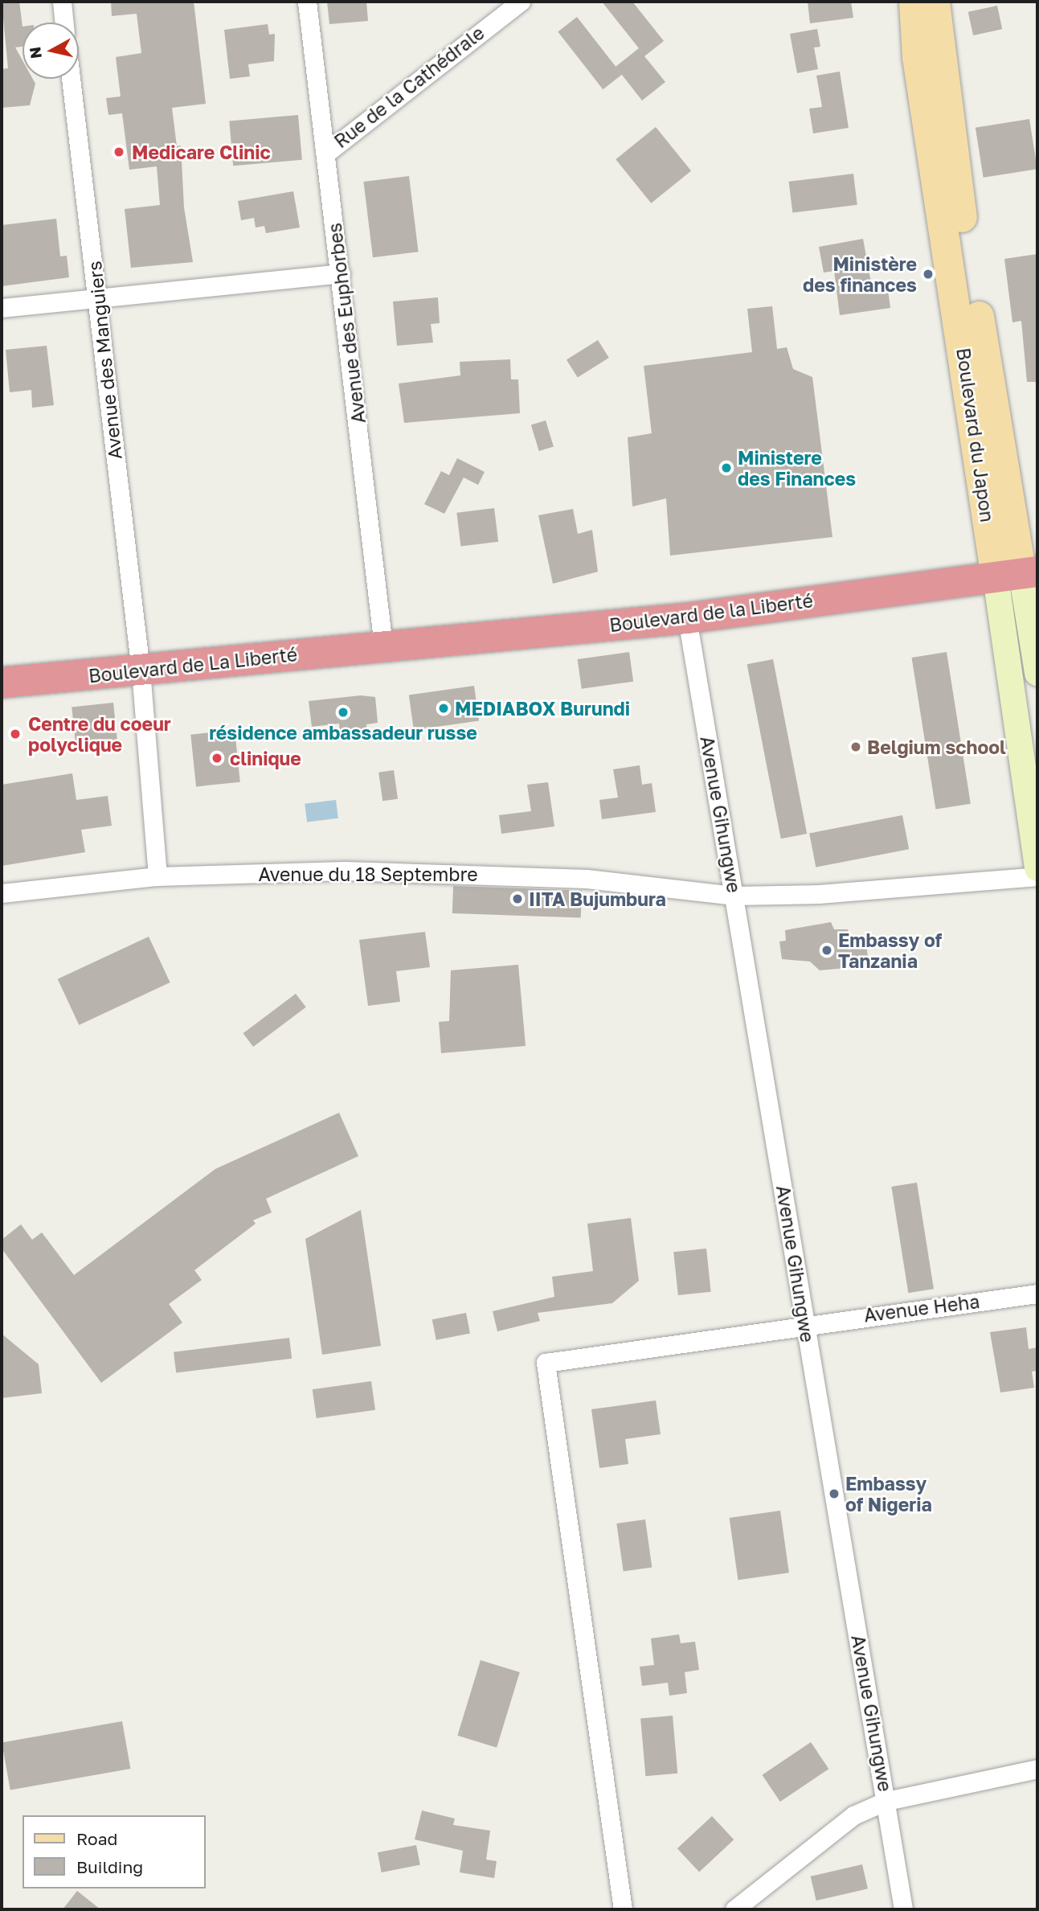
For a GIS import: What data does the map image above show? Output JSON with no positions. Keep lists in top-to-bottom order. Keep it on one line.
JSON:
{"streets":{"highway":["Boulevard de la Liberté","Boulevard de La Liberté"],"main road":["Boulevard du Japon"],"street":["Rue de la Cathédrale","Avenue des Euphorbes","Avenue des Manguiers","Avenue Gihungwe","Avenue du 18 Septembre","Avenue Heha"]},"crossings":[["Rue de la Cathédrale","Avenue des Euphorbes"],["Avenue des Euphorbes","Boulevard de la Liberté"],["Avenue des Euphorbes","Boulevard de La Liberté"],["Avenue des Manguiers","Boulevard de La Liberté"],["Avenue des Manguiers","Avenue du 18 Septembre"],["Boulevard du Japon","Boulevard de la Liberté"],["Boulevard de la Liberté","Boulevard de La Liberté"],["Boulevard de la Liberté","Avenue Gihungwe"],["Avenue Gihungwe","Avenue du 18 Septembre"],["Avenue Gihungwe","Avenue Heha"]],"places":["Medicare Clinic","Ministère des finances","Ministere des Finances","MEDIABOX Burundi","résidence ambassadeur russe","Centre du coeur polyclique","Belgium school","clinique","IITA Bujumbura","Embassy of Tanzania","Embassy of Nigeria"],"legend":["Road","Building"],"north":"left"}
